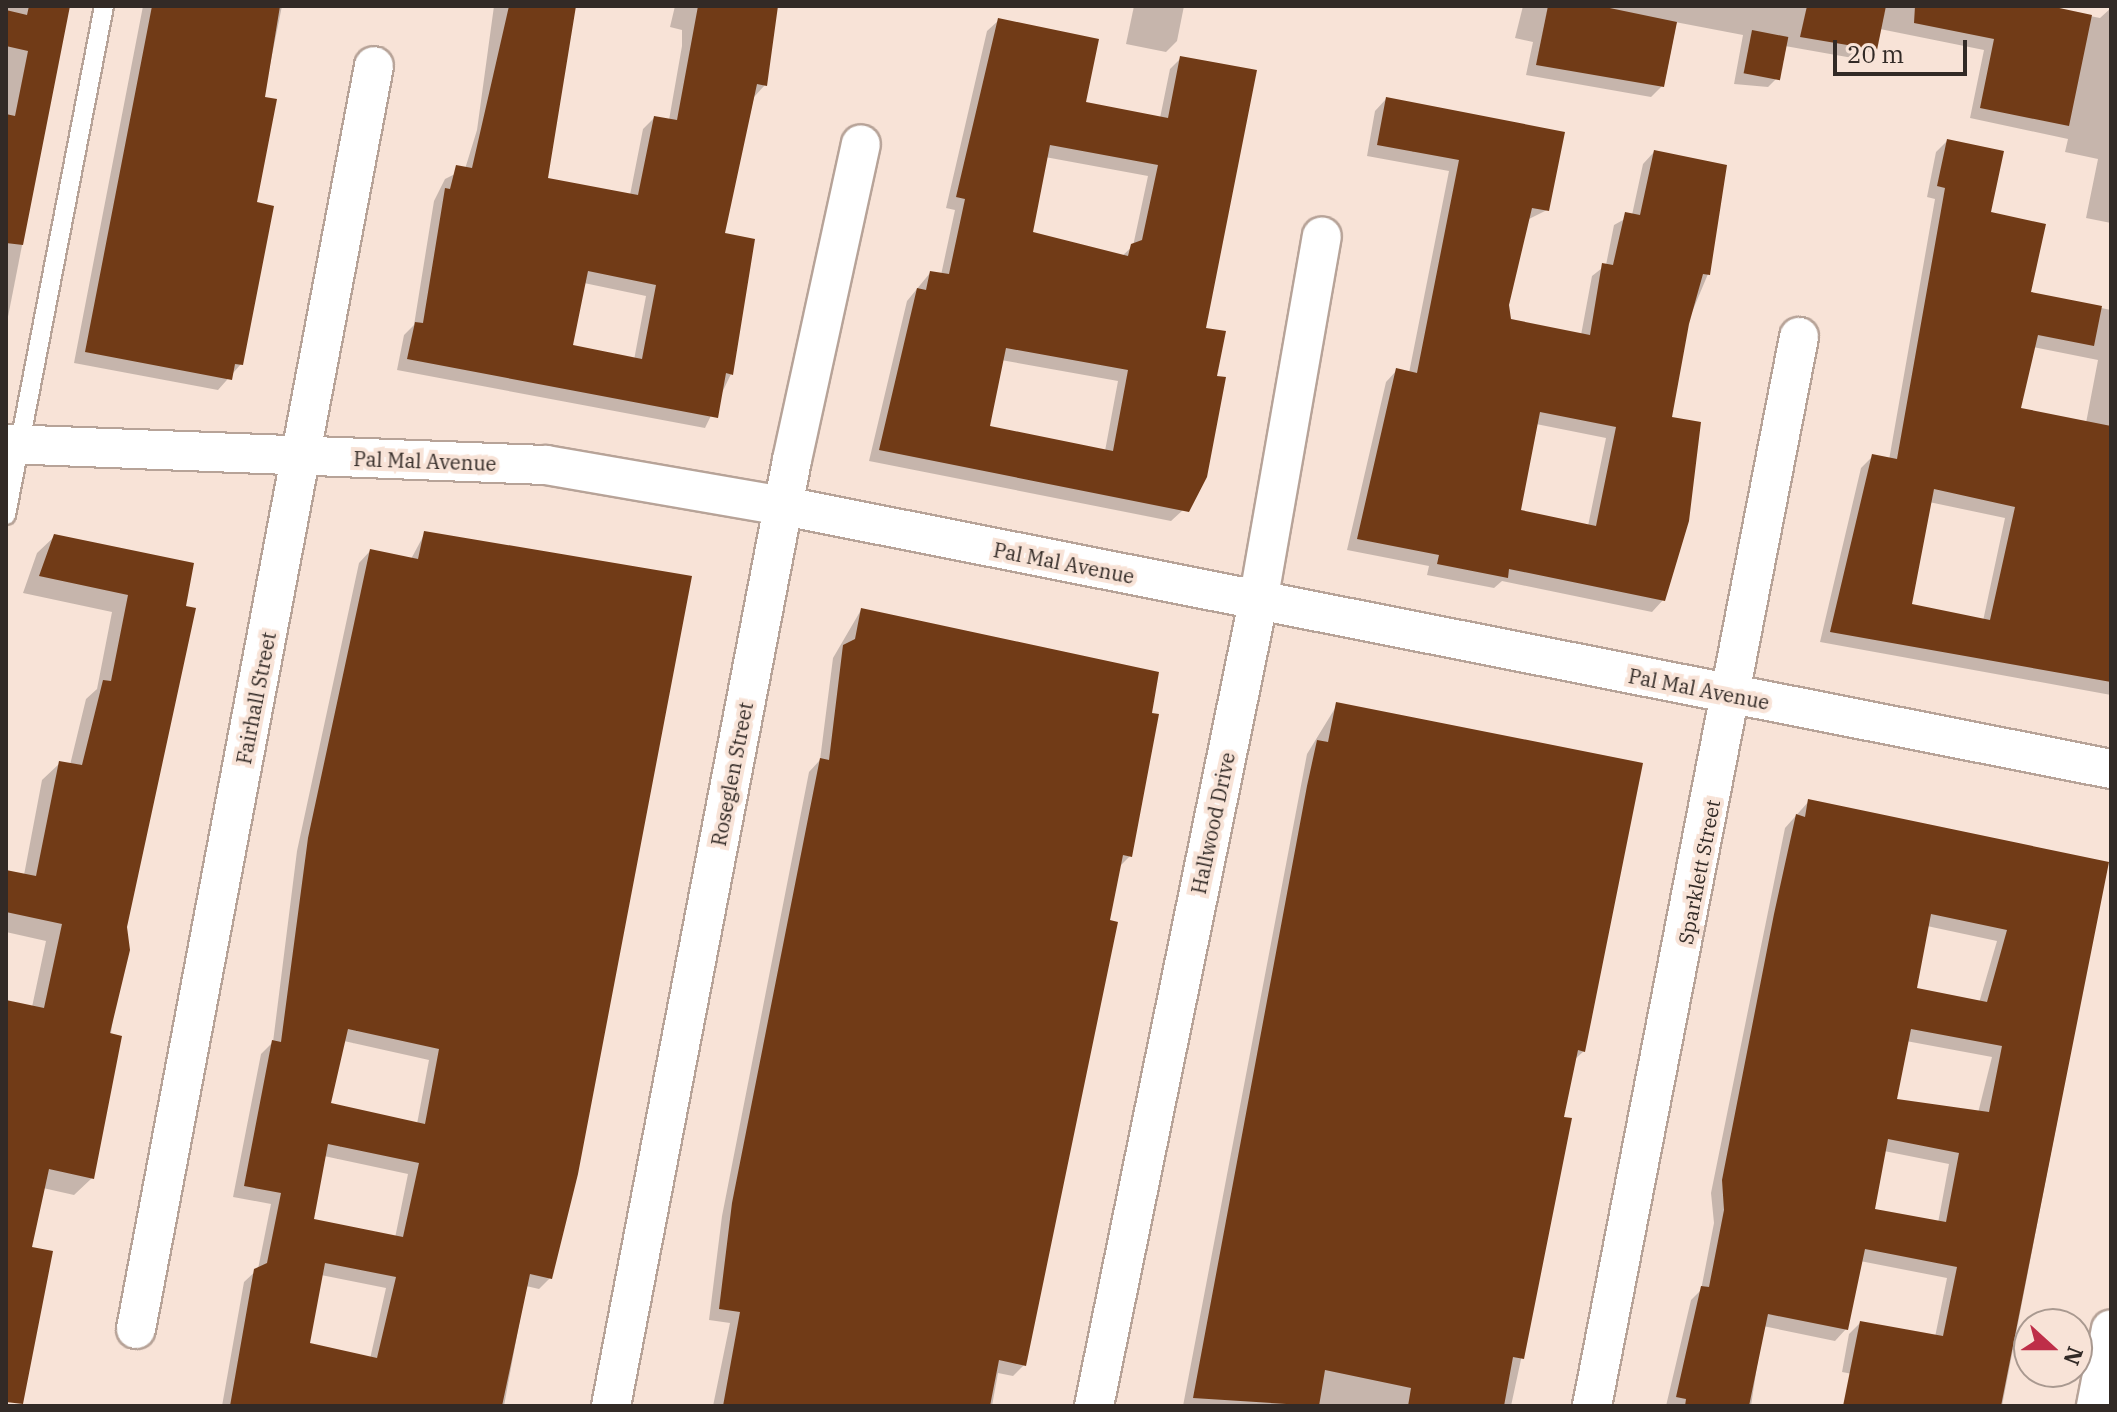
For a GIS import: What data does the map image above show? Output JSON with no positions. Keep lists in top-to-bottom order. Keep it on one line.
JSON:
{"streets":{"street":["Pal Mal Avenue","Fairhall Street","Roseglen Street","Hallwood Drive","Sparklett Street"]},"crossings":[["Pal Mal Avenue","Fairhall Street"],["Pal Mal Avenue","Roseglen Street"],["Pal Mal Avenue","Hallwood Drive"],["Pal Mal Avenue","Sparklett Street"]],"scale_bar":"20 m","north":"right"}
